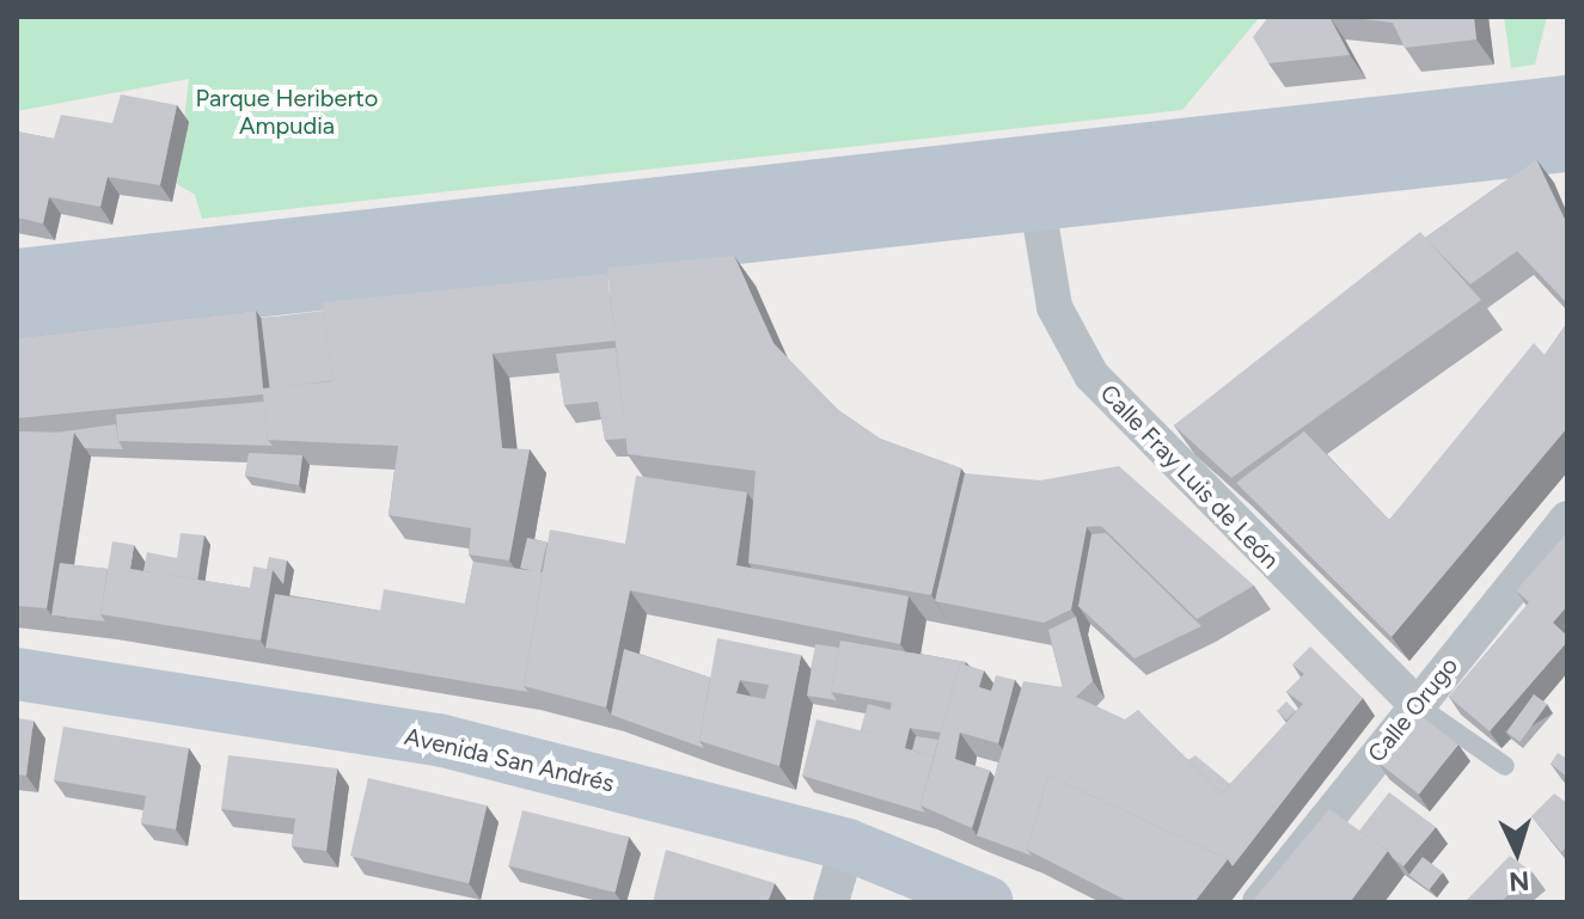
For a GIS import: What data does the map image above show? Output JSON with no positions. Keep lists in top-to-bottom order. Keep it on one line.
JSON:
{"streets":{"main road":["Avenida San Andrés"],"street":["Calle Fray Luis de León","Calle Orugo"]},"crossings":[["Calle Fray Luis de León","Calle Orugo"]],"parks":["Parque Heriberto Ampudia"],"north":"bottom"}
